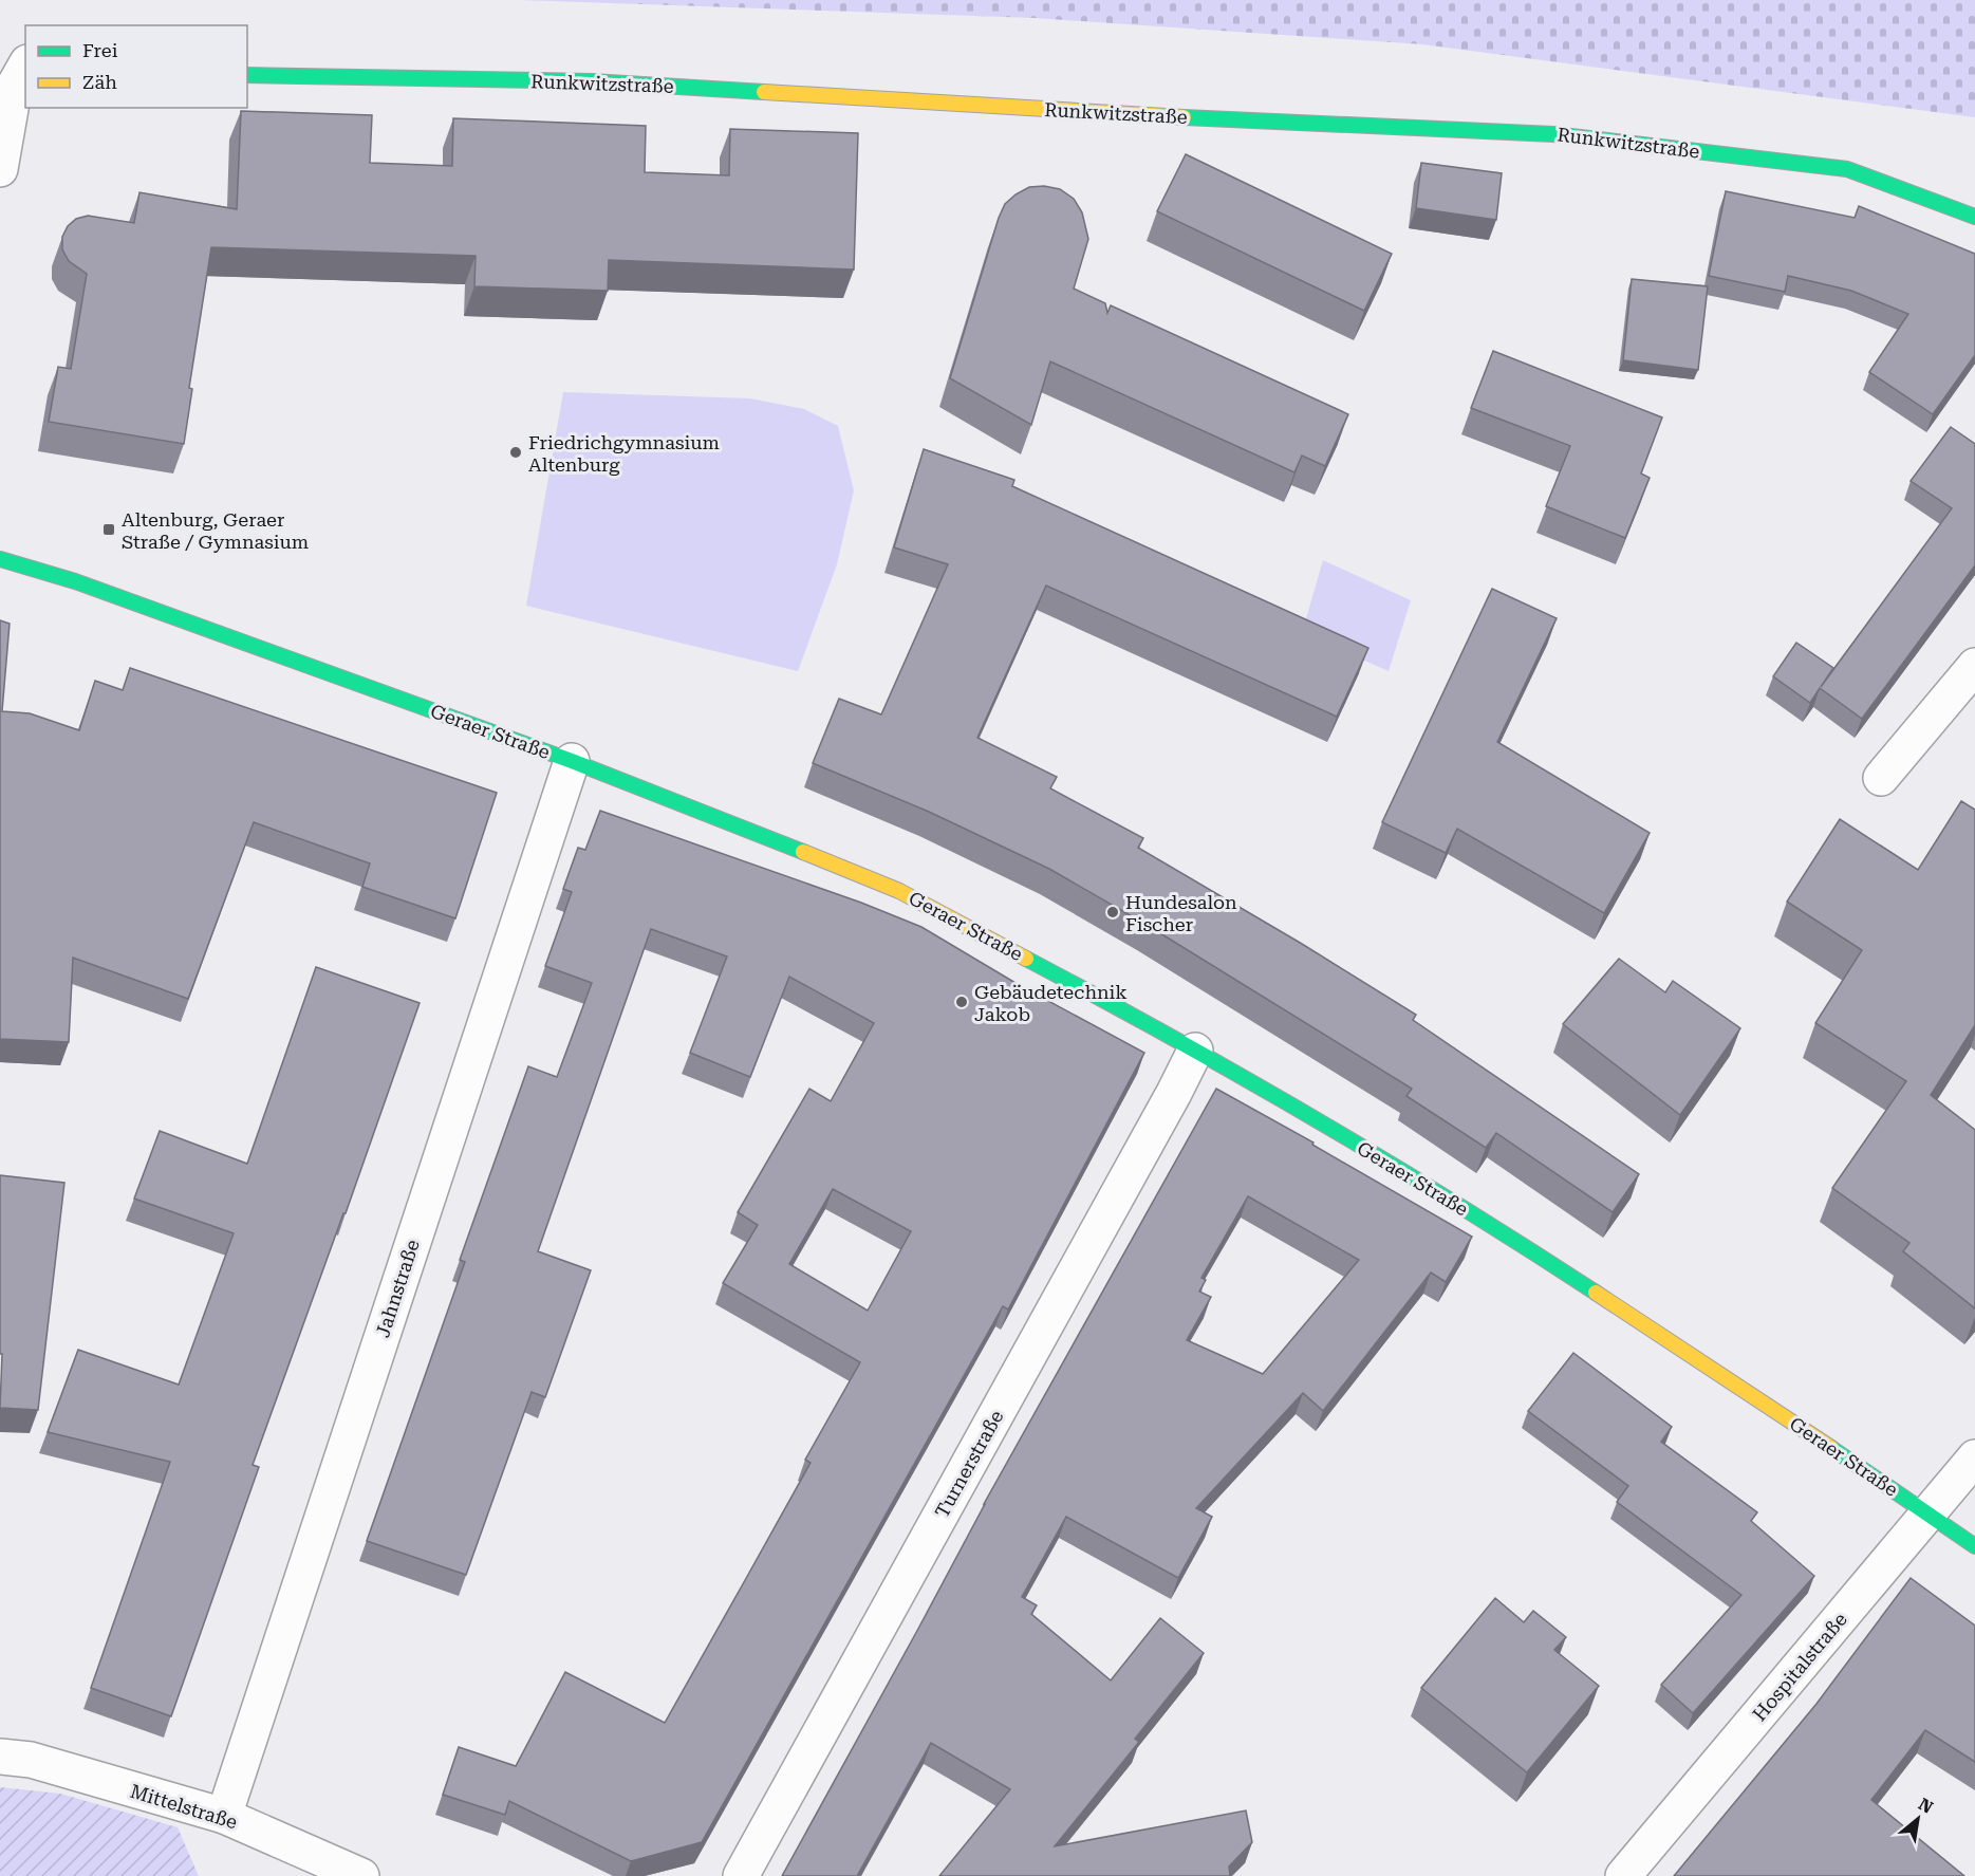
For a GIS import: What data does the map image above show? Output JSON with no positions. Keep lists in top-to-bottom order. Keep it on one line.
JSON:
{"streets":{"main road":["Runkwitzstraße","Geraer Straße"],"street":["Jahnstraße","Turnerstraße","Hospitalstraße","Mittelstraße"]},"crossings":[["Geraer Straße","Jahnstraße"],["Geraer Straße","Turnerstraße"],["Geraer Straße","Hospitalstraße"],["Jahnstraße","Mittelstraße"]],"places":{"other":["Friedrichgymnasium Altenburg","Hundesalon Fischer","Gebäudetechnik Jakob"],"transit":["Altenburg, Geraer Straße / Gymnasium"]},"legend":["Frei","Zäh"],"north":"top right"}
